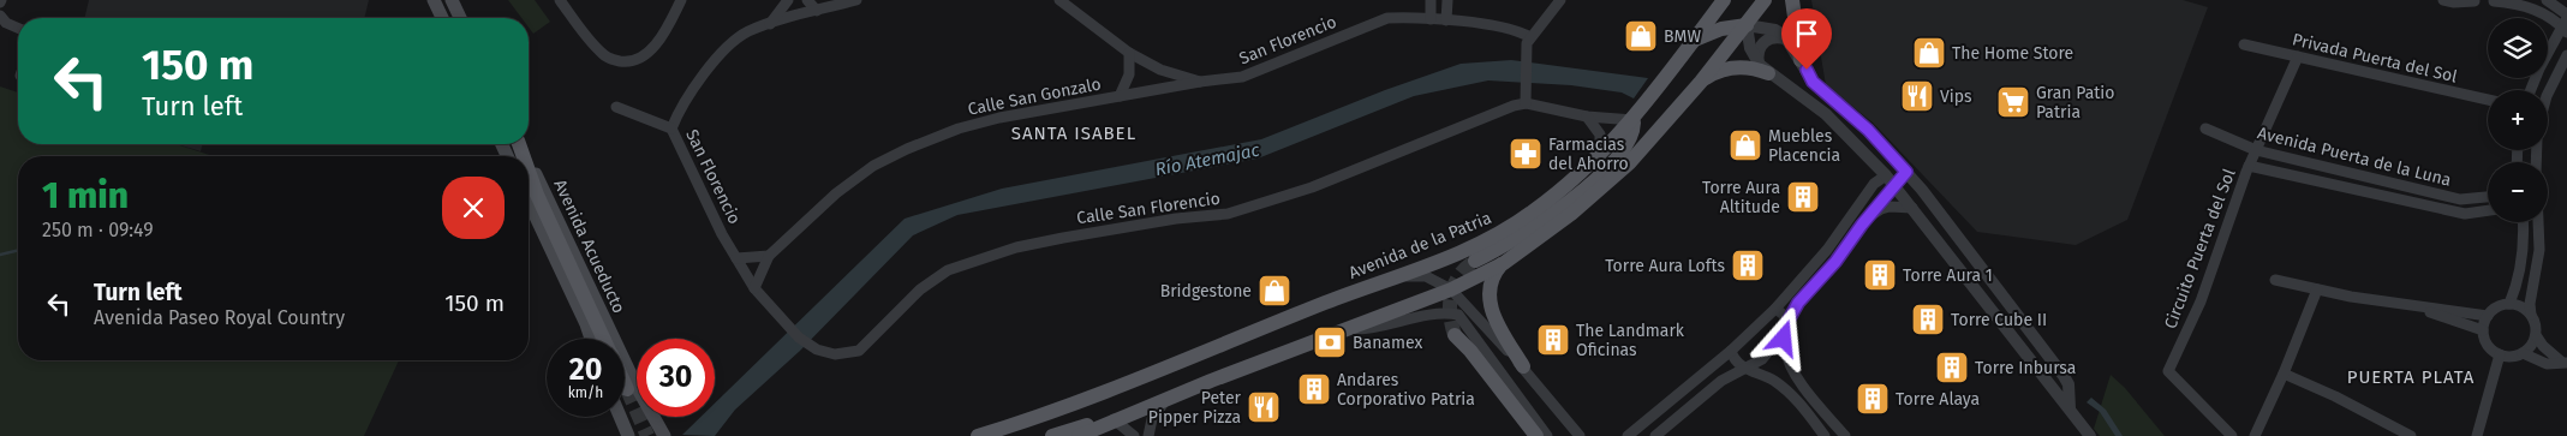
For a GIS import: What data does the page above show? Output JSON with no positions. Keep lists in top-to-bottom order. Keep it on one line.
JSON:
{"streets":{"main road":["Avenida de la Patria","Avenida Acueducto"],"street":["San Florencio","Privada Puerta del Sol","Calle San Gonzalo","Avenida Puerta de la Luna","Calle San Florencio","Circuito Puerta del Sol"]},"crossings":[["San Florencio","Calle San Gonzalo"],["San Florencio","Calle San Florencio"],["Privada Puerta del Sol","Circuito Puerta del Sol"],["Calle San Gonzalo","Calle San Florencio"],["Avenida Puerta de la Luna","Circuito Puerta del Sol"],["Calle San Florencio","Avenida de la Patria"]],"districts":["SANTA ISABEL","PUERTA PLATA"],"water":["Río Atemajac"],"places":{"shop":["BMW","The Home Store","Muebles Placencia","Bridgestone"],"restaurant":["Vips","Peter Pipper Pizza"],"supermarket":["Gran Patio Patria"],"pharmacy":["Farmacias del Ahorro"],"building":["Torre Aura Altitude","Torre Aura Lofts","Torre Aura 1","Torre Cube II","The Landmark Oficinas","Torre Inbursa","Andares Corporativo Patria","Torre Alaya"],"bank":["Banamex"]},"page":{"map_buttons":["+","−"],"turn":["150 m","Turn left"],"heading":["1 min","250 m · 09:49"],"list":[{"name":"Turn left","note":"Avenida Paseo Royal Country","value":"150 m"}],"speed":"20 km/h","limit":"30"}}
